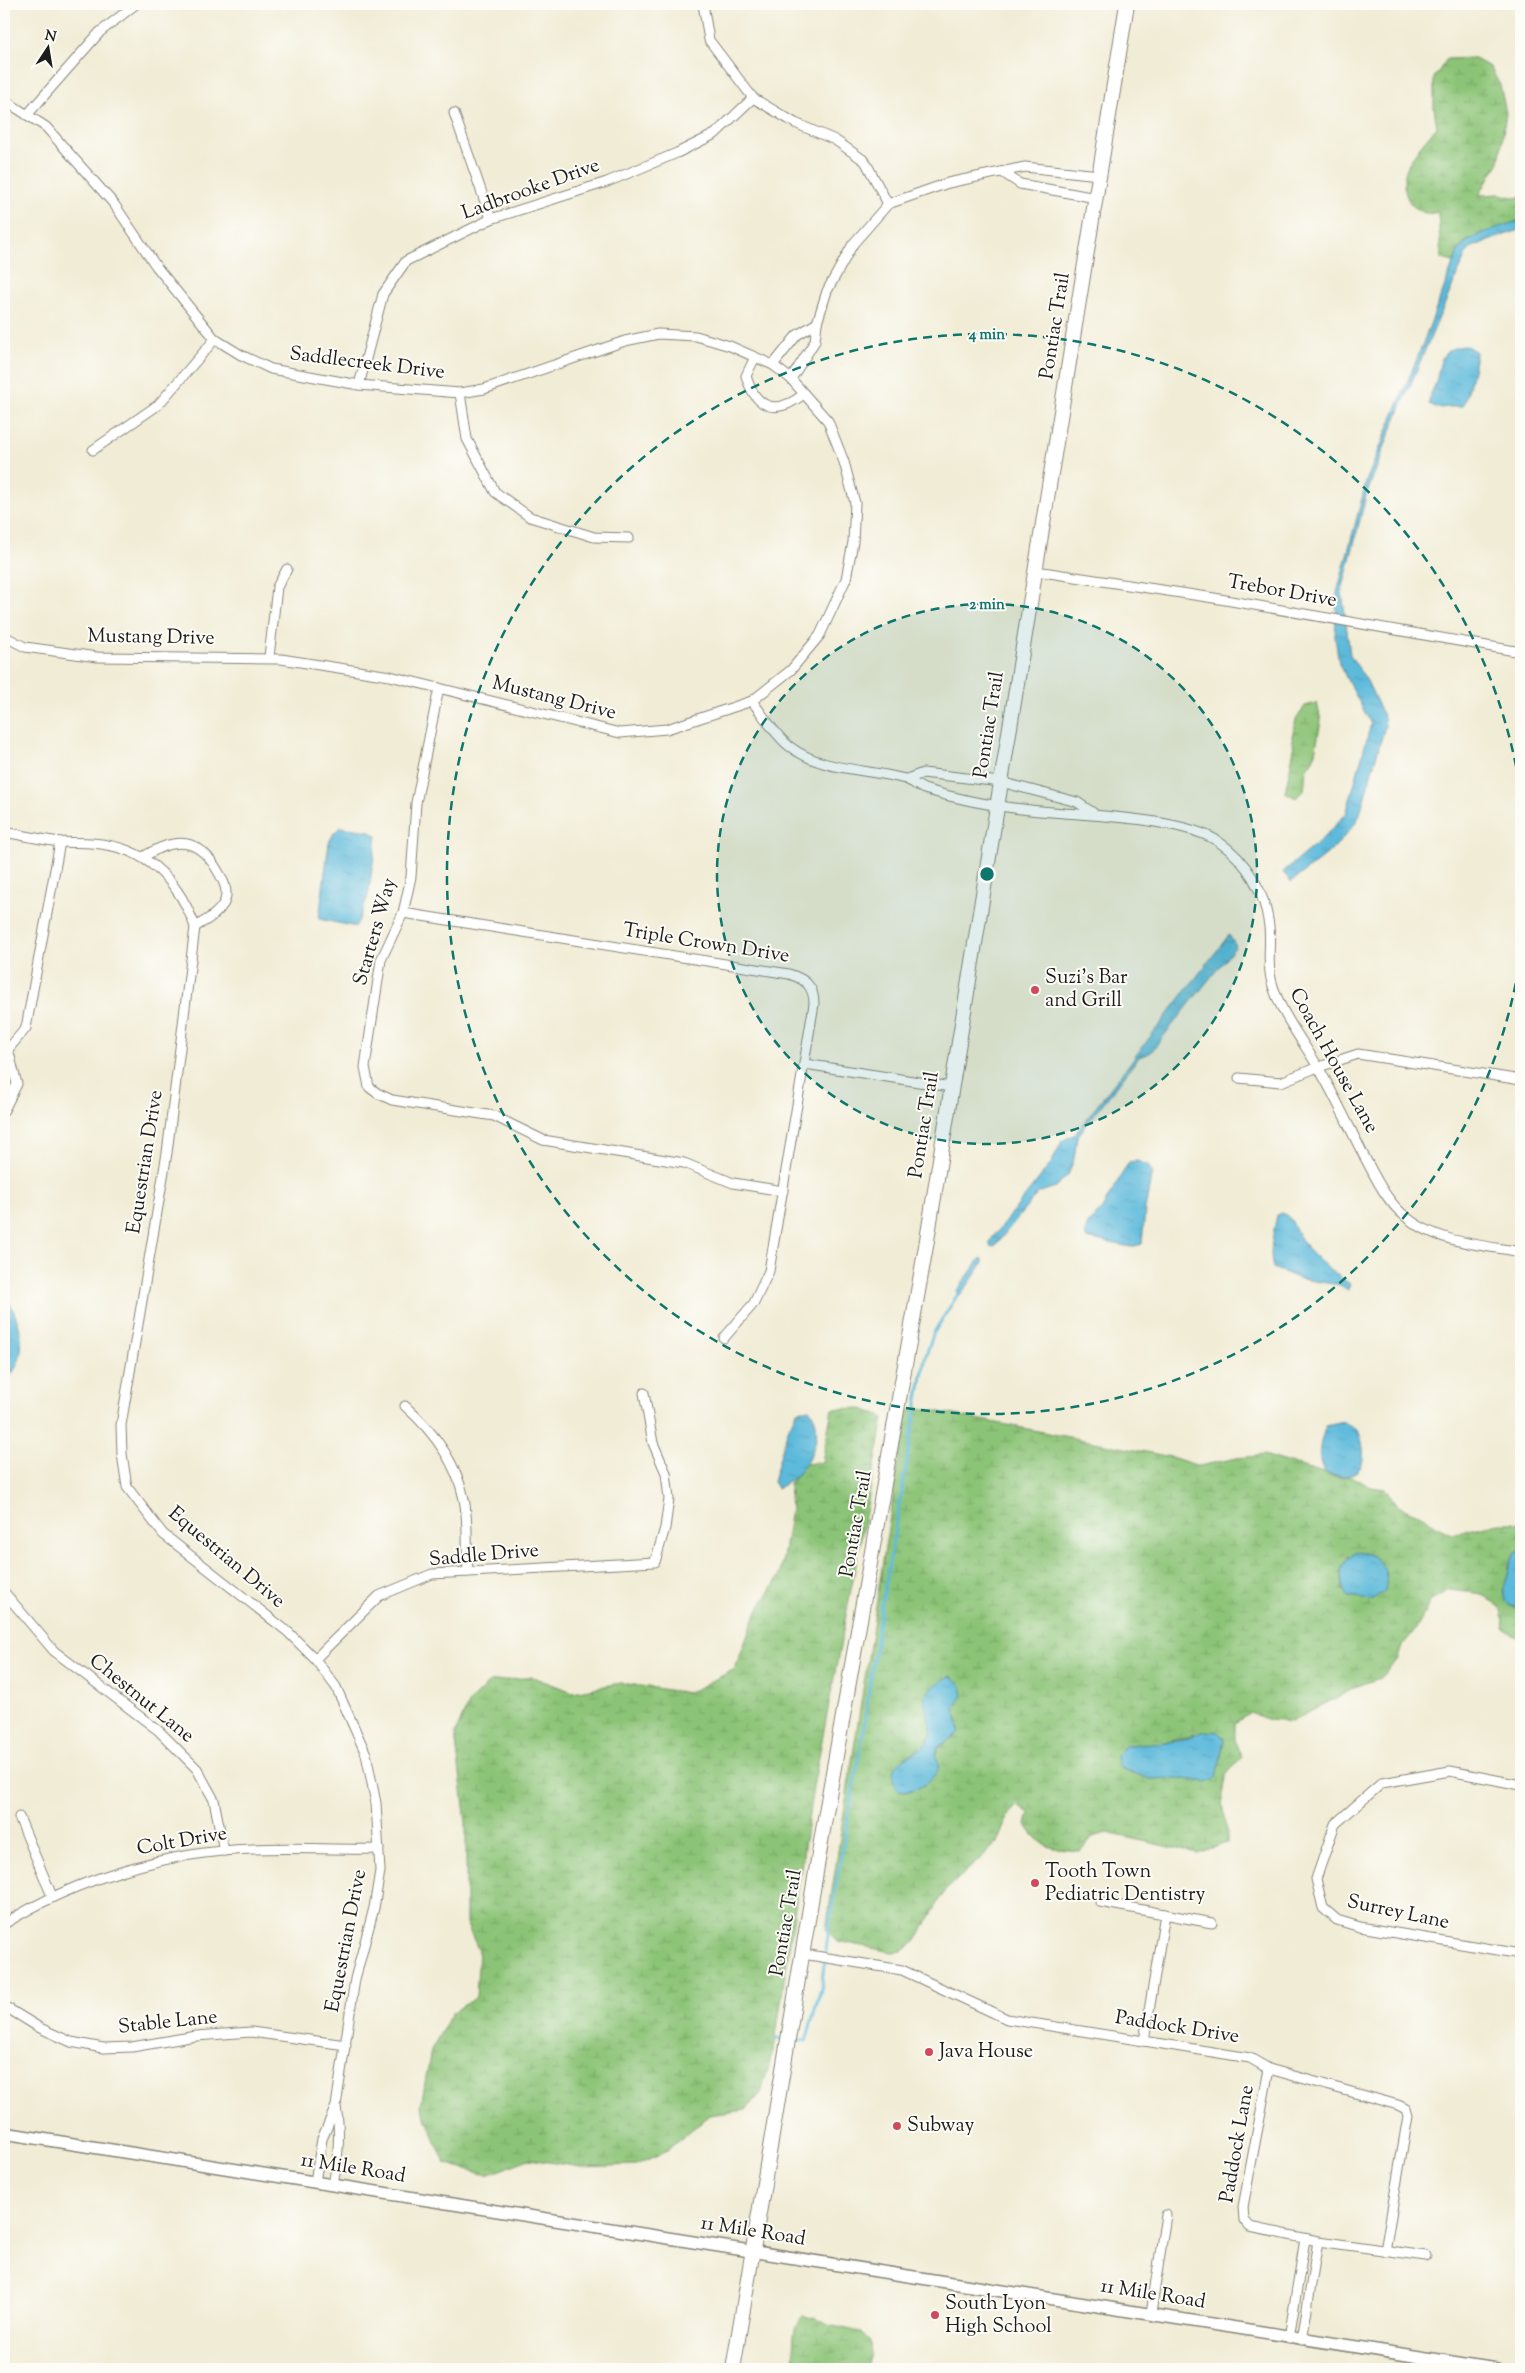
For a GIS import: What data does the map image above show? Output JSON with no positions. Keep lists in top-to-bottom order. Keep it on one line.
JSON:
{"streets":{"main road":["Pontiac Trail"],"street":["Ladbrooke Drive","Saddlecreek Drive","Trebor Drive","Mustang Drive","Starters Way","Triple Crown Drive","Coach House Lane","Equestrian Drive","Saddle Drive","Chestnut Lane","Colt Drive","Surrey Lane","Stable Lane","Paddock Drive","Paddock Lane","11 Mile Road"]},"crossings":[["Ladbrooke Drive","Saddlecreek Drive"],["Pontiac Trail","Trebor Drive"],["Pontiac Trail","Coach House Lane"],["Pontiac Trail","Paddock Drive"],["Pontiac Trail","11 Mile Road"],["Saddlecreek Drive","Mustang Drive"],["Mustang Drive","Starters Way"],["Starters Way","Triple Crown Drive"],["Equestrian Drive","Saddle Drive"],["Equestrian Drive","Colt Drive"],["Equestrian Drive","Stable Lane"],["Equestrian Drive","11 Mile Road"],["Chestnut Lane","Colt Drive"],["Paddock Drive","Paddock Lane"]],"places":["Suzi's Bar and Grill","Tooth Town Pediatric Dentistry","Java House","Subway","South Lyon High School"],"north":"top","rings":["4 min","2 min"]}
